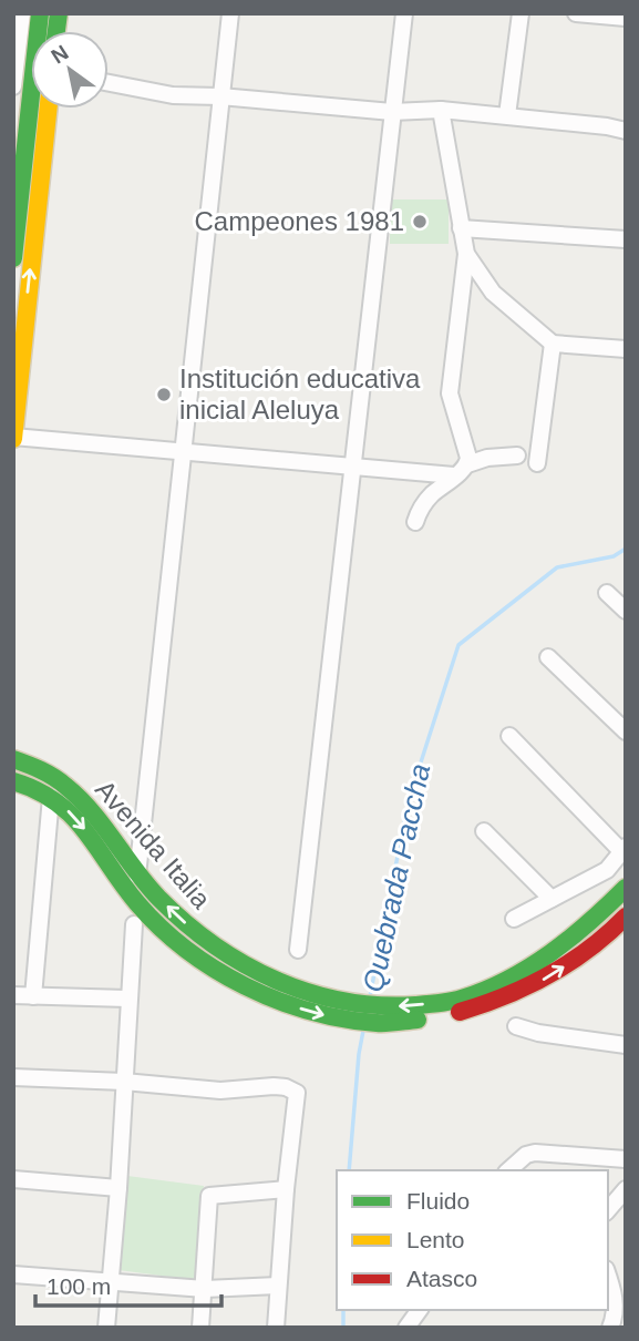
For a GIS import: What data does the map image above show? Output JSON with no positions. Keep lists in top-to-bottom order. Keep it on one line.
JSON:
{"streets":{"main road":["Avenida Italia"]},"water":["Quebrada Paccha"],"places":["Campeones 1981","Institución educativa inicial Aleluya"],"legend":["Fluido","Lento","Atasco"],"scale_bar":"100 m","north":"top left"}
